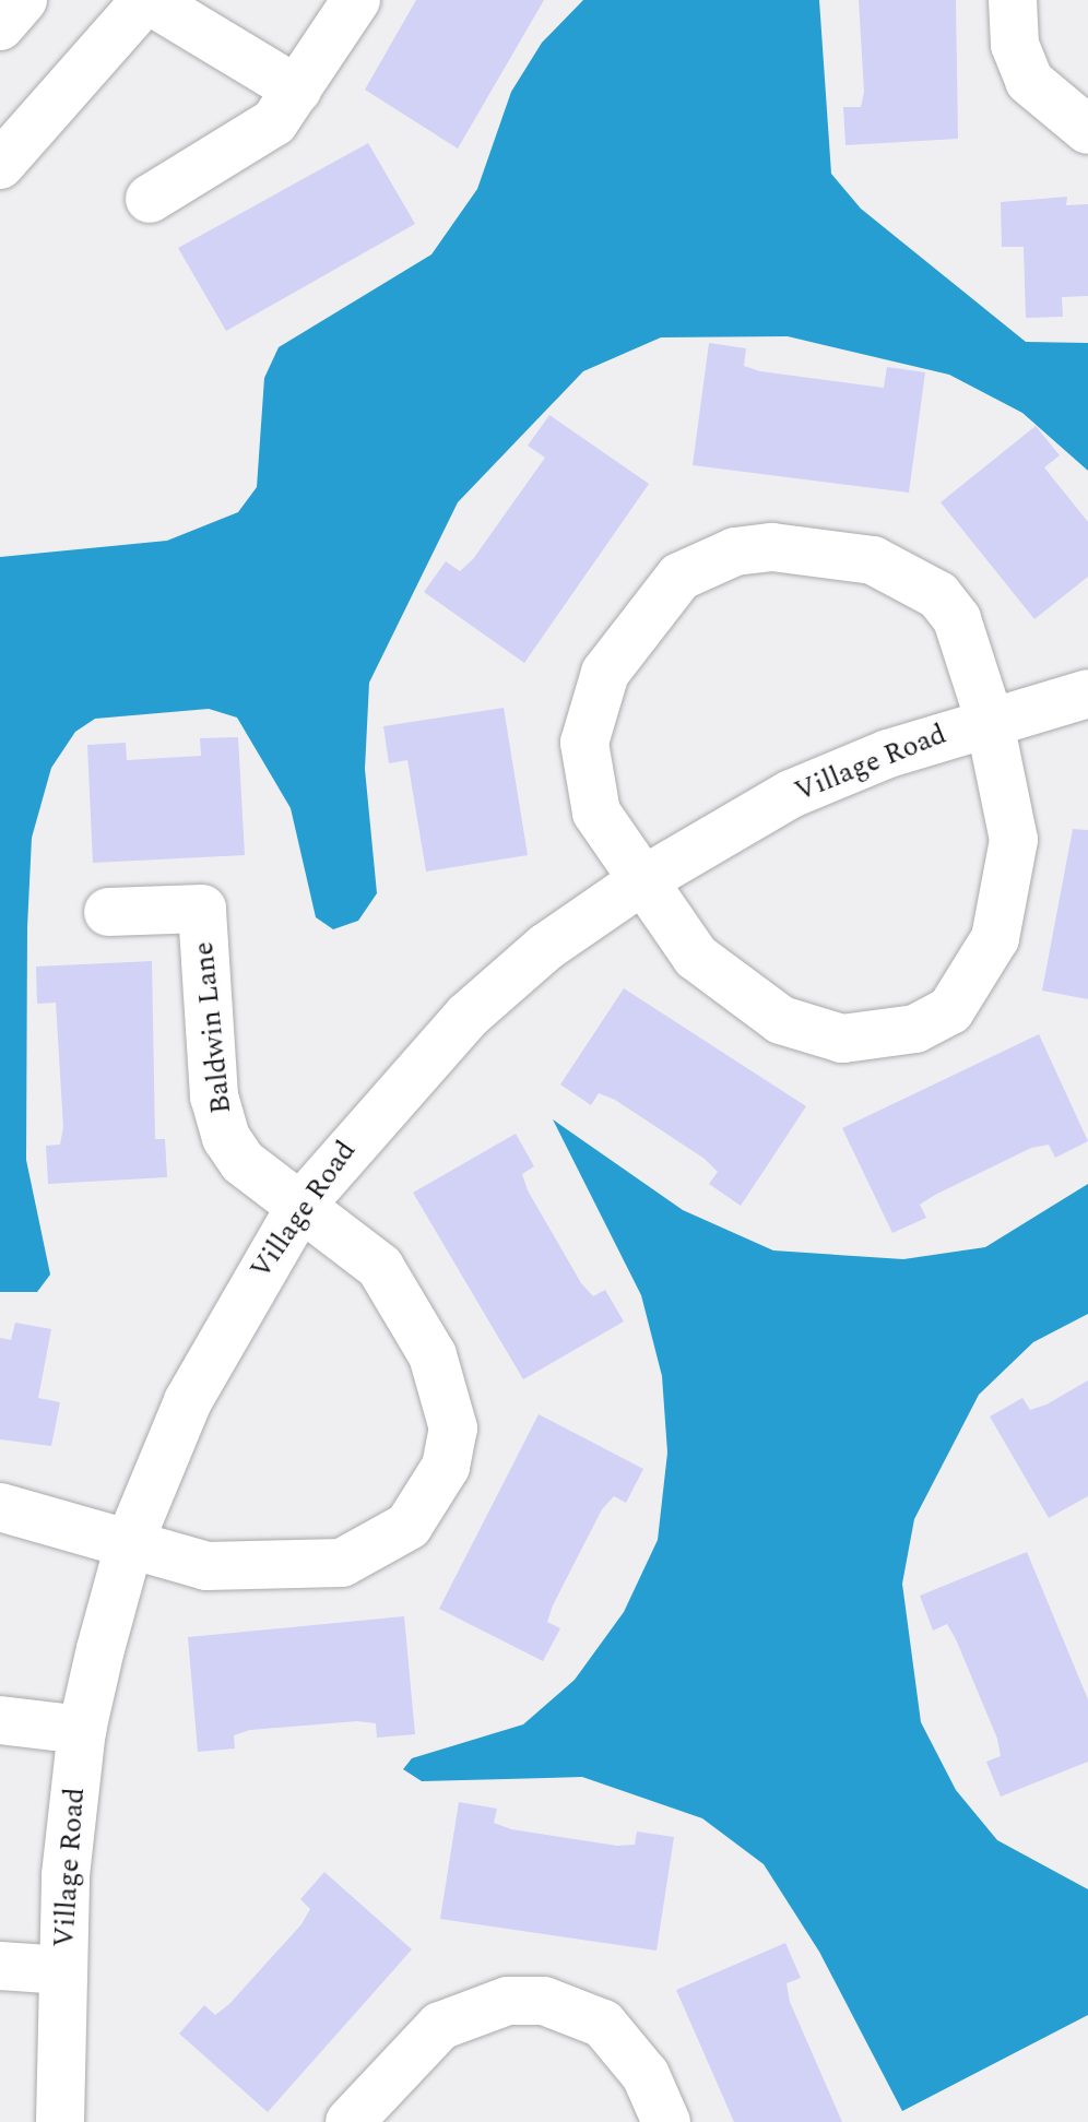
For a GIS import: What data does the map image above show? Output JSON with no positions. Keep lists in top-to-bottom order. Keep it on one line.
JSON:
{"streets":{"street":["Village Road","Baldwin Lane"]},"crossings":[["Village Road","Baldwin Lane"]]}
